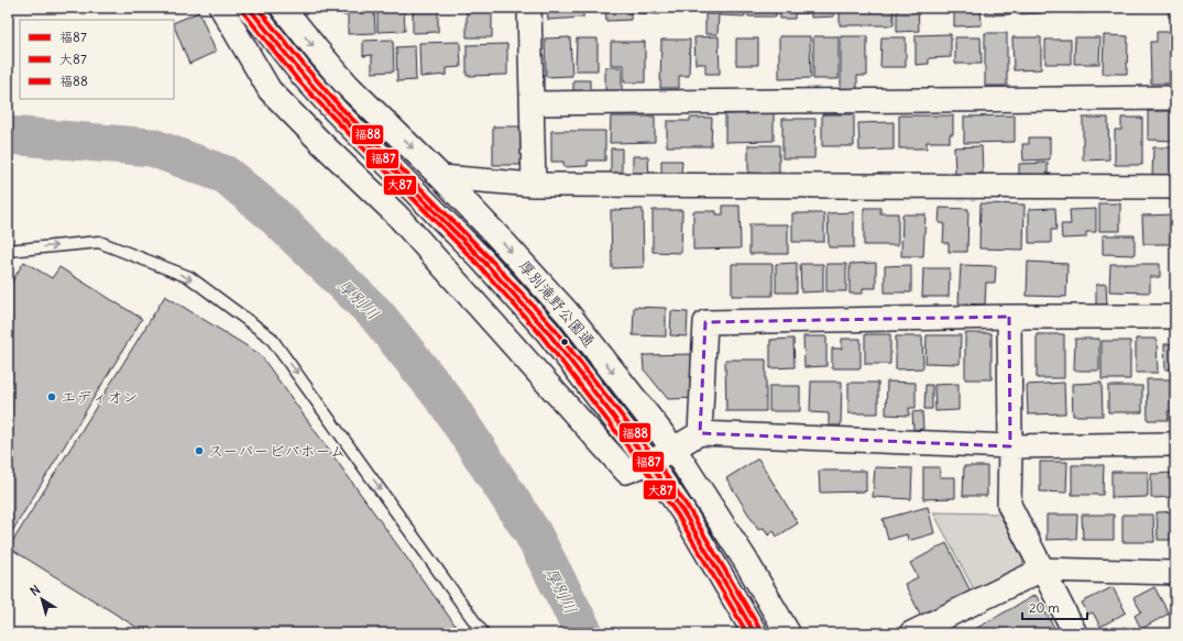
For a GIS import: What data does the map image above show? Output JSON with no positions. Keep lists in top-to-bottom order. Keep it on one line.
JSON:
{"streets":{"main road":["厚別滝野公園通"]},"water":["厚別川"],"places":["エディオン","スーパービバホーム"],"lines":["transit line 福87","transit line 福88","transit line 大87"],"legend":["福87","大87","福88"],"scale_bar":"20 m","north":"top left"}
